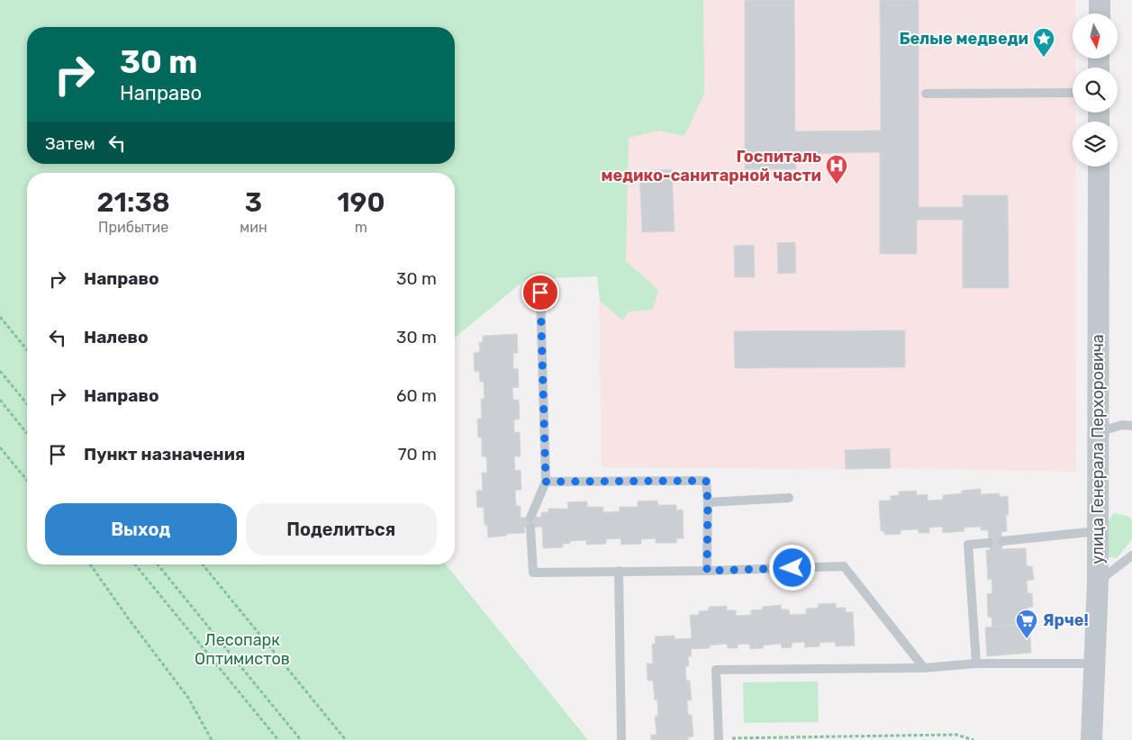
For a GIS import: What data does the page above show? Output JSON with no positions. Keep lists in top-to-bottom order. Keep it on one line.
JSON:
{"streets":{"street":["улица Генерала Перхоровича"]},"parks":["Лесопарк Оптимистов"],"places":{"place":["Белые медведи"],"hospital":["Госпиталь медико-санитарной части"],"supermarket":["Ярче!"]},"north":"bottom","page":{"turn":["30 m","Направо"],"then":"Затем","eta":["21:38","Прибытие","3","мин","190","m"],"list":[{"name":"Направо","value":"30 m"},{"name":"Налево","value":"30 m"},{"name":"Направо","value":"60 m"},{"name":"Пункт назначения","value":"70 m"}],"buttons":["Выход","Поделиться"]}}
